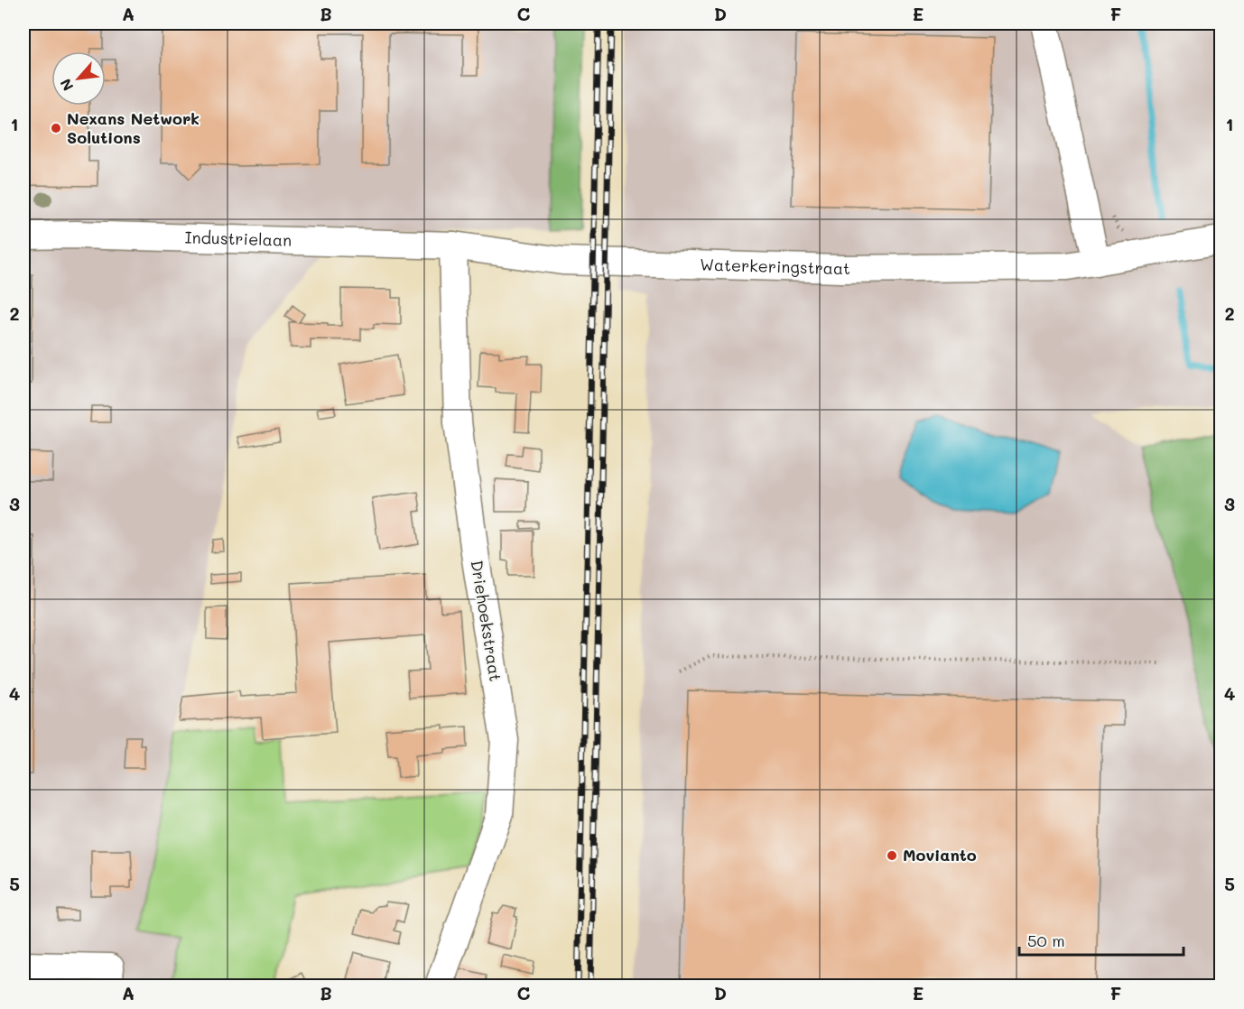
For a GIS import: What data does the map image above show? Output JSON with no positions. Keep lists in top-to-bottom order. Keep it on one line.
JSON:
{"streets":{"street":["Industrielaan","Waterkeringstraat","Driehoekstraat"]},"crossings":[["Industrielaan","Waterkeringstraat"],["Industrielaan","Driehoekstraat"],["Waterkeringstraat","Driehoekstraat"]],"places":["Nexans Network Solutions","Movianto"],"scale_bar":"50 m","north":"bottom left","grid":{"columns":["A","B","C","D","E","F"],"rows":["1","2","3","4","5"]}}
